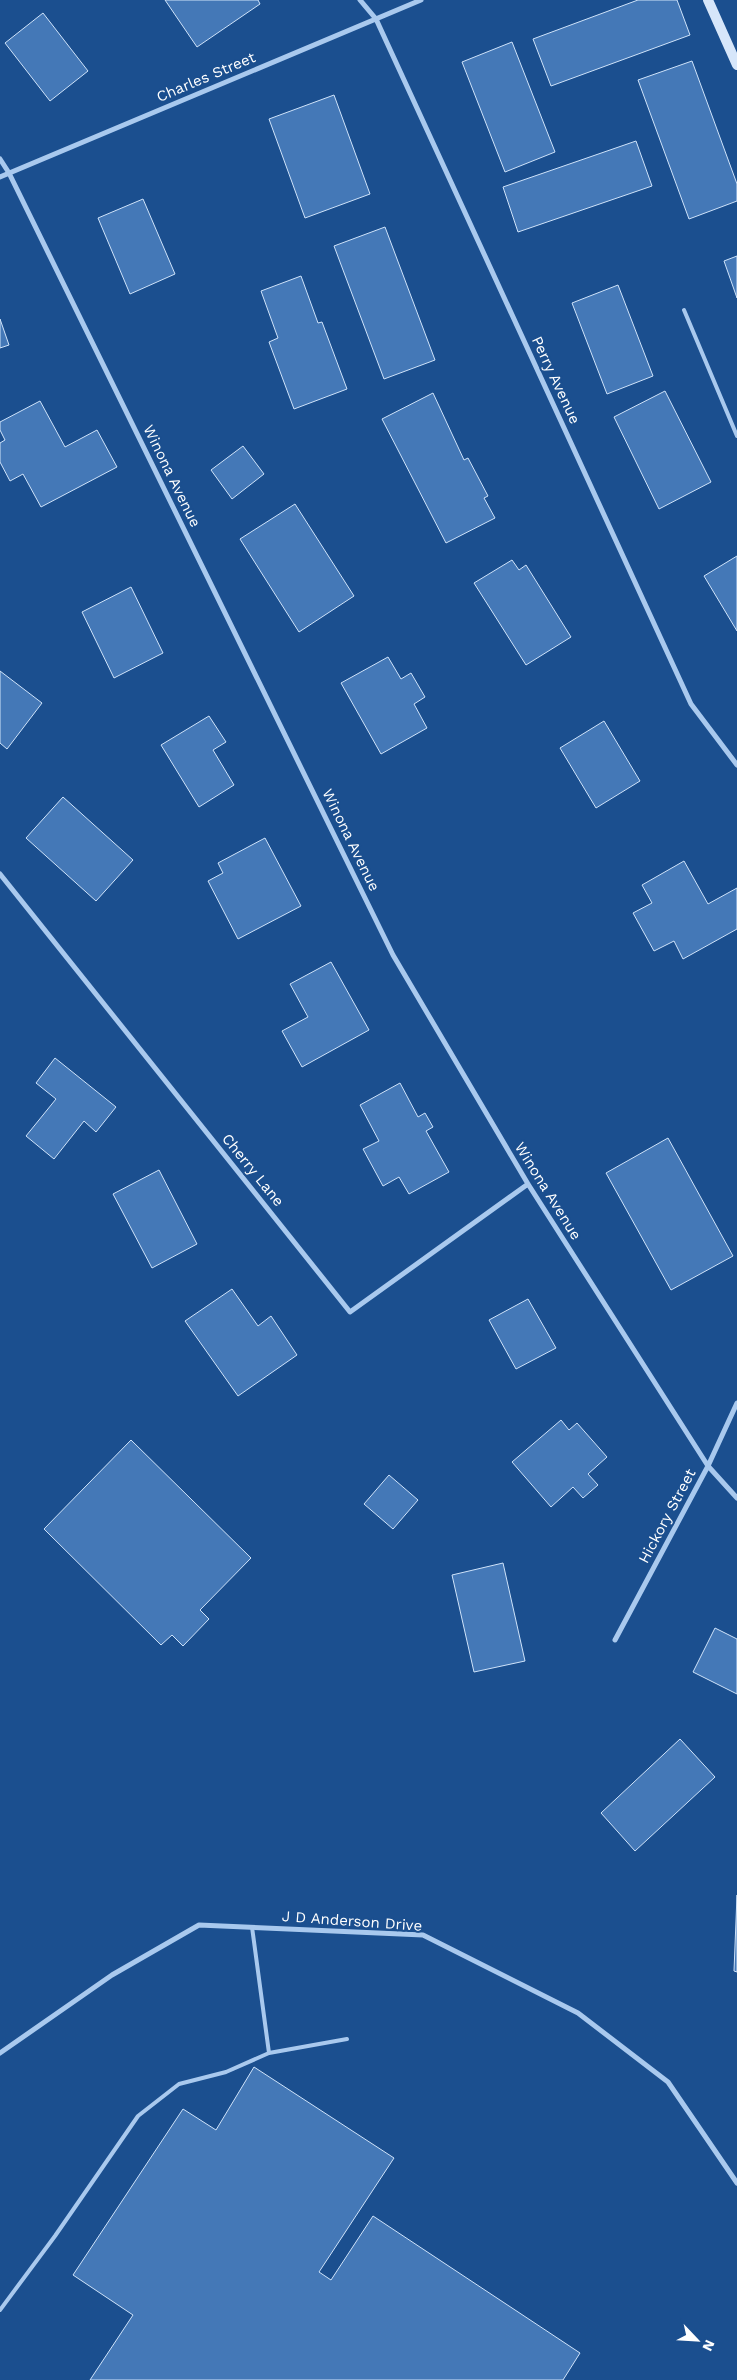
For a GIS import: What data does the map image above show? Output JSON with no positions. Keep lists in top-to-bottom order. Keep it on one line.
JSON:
{"streets":{"street":["Charles Street","Perry Avenue","Winona Avenue","Cherry Lane","Hickory Street","J D Anderson Drive"]},"crossings":[["Charles Street","Perry Avenue"],["Charles Street","Winona Avenue"],["Winona Avenue","Cherry Lane"],["Winona Avenue","Hickory Street"]],"north":"bottom right"}
